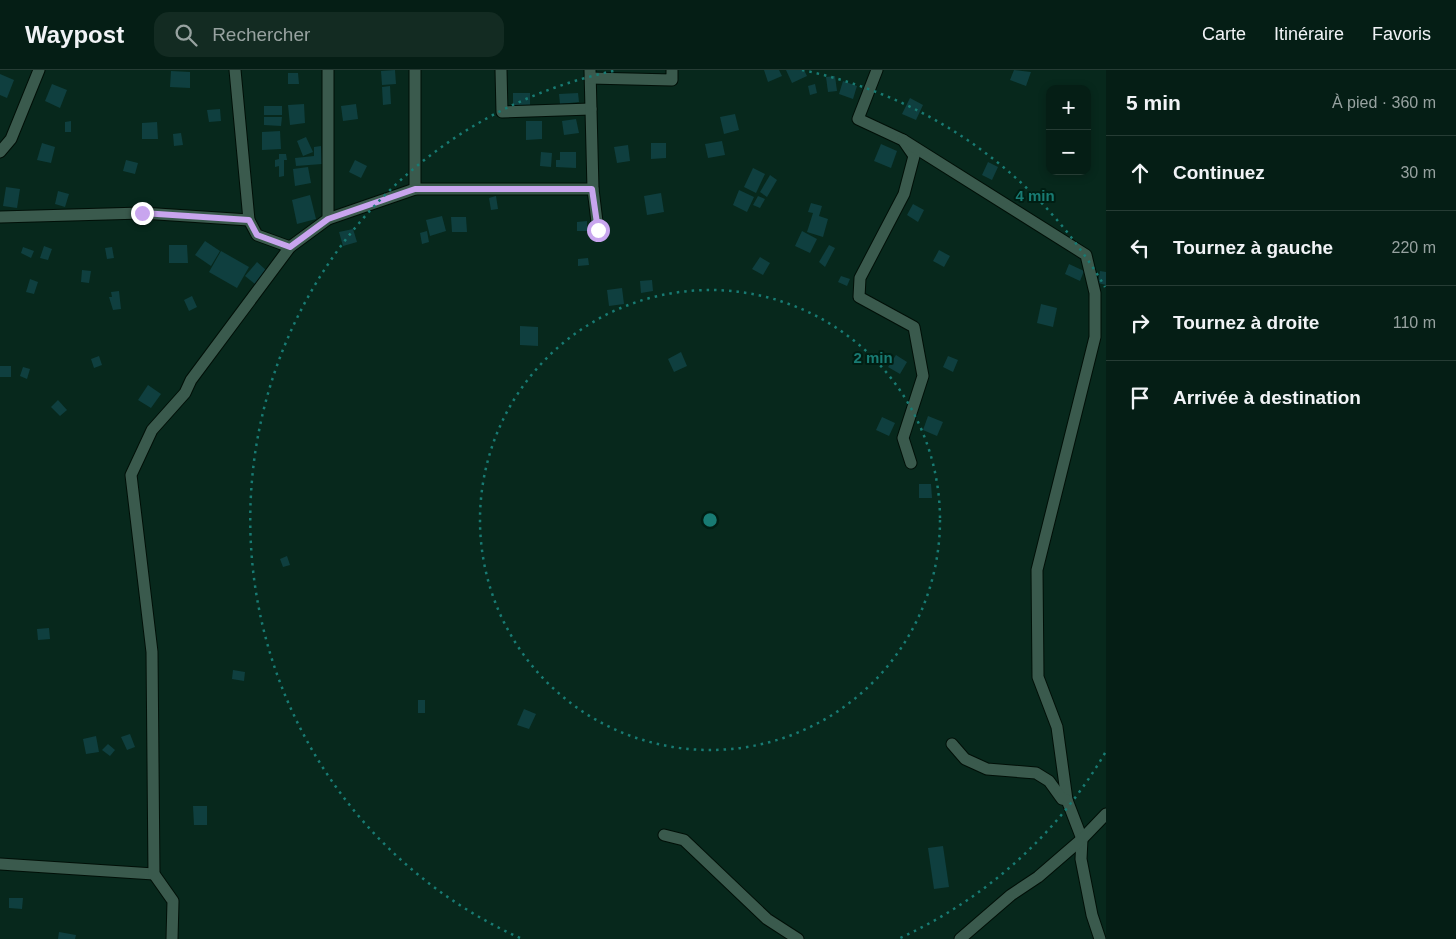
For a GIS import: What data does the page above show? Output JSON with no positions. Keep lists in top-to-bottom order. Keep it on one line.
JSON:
{"page":{"header":"Waypost","search":"Rechercher","nav":["Carte","Itinéraire","Favoris"],"heading":["5 min","À pied · 360 m"],"map_buttons":["+","−"],"list":[["Continuez","30 m"],["Tournez à gauche","220 m"],["Tournez à droite","110 m"],"Arrivée à destination"]},"rings":["4 min","2 min"]}
